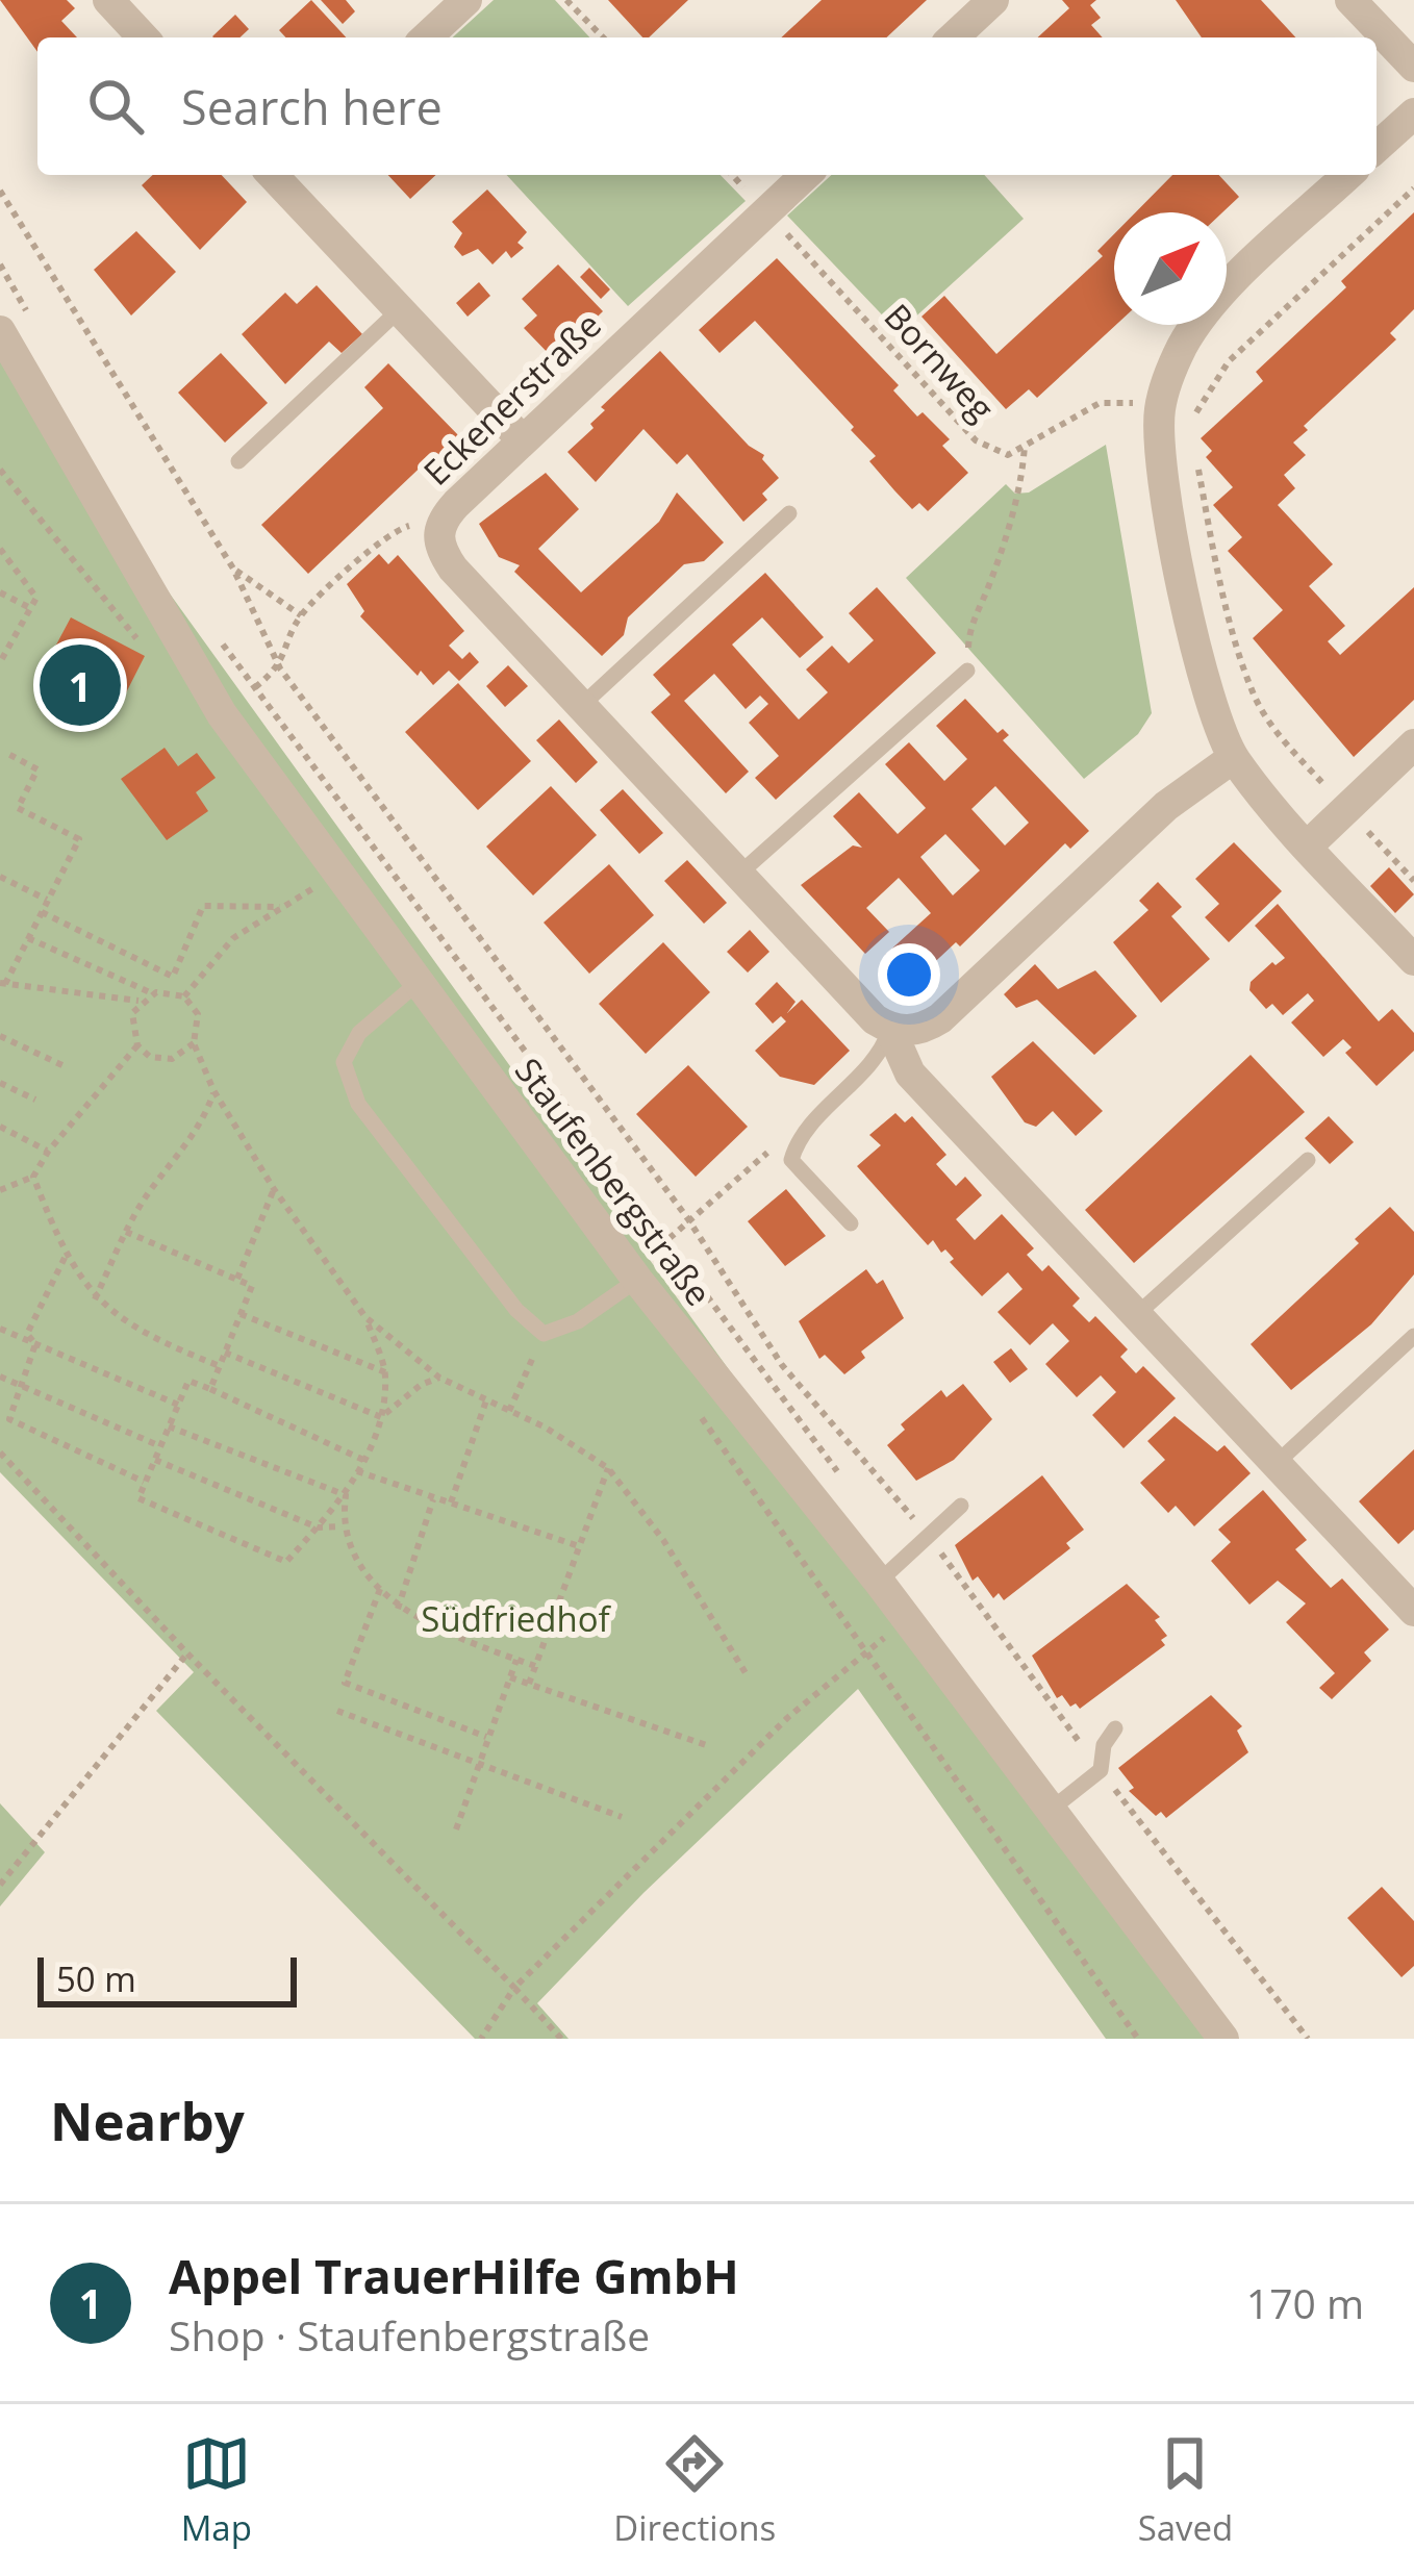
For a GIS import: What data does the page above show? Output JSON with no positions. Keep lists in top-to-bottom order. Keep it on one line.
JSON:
{"streets":{"street":["Eckenerstraße","Staufenbergstraße"],"path":["Bornweg"]},"crossings":[["Bornweg","Eckenerstraße"]],"parks":["Südfriedhof"],"scale_bar":"50 m","north":"top right","page":{"search":"Search here","pins":"1","scale":"50 m","heading":"Nearby","list":[{"mark":"1","name":"Appel TrauerHilfe GmbH","note":"Shop · Staufenbergstraße","value":"170 m"}],"nav":["Map","Directions","Saved"]}}
